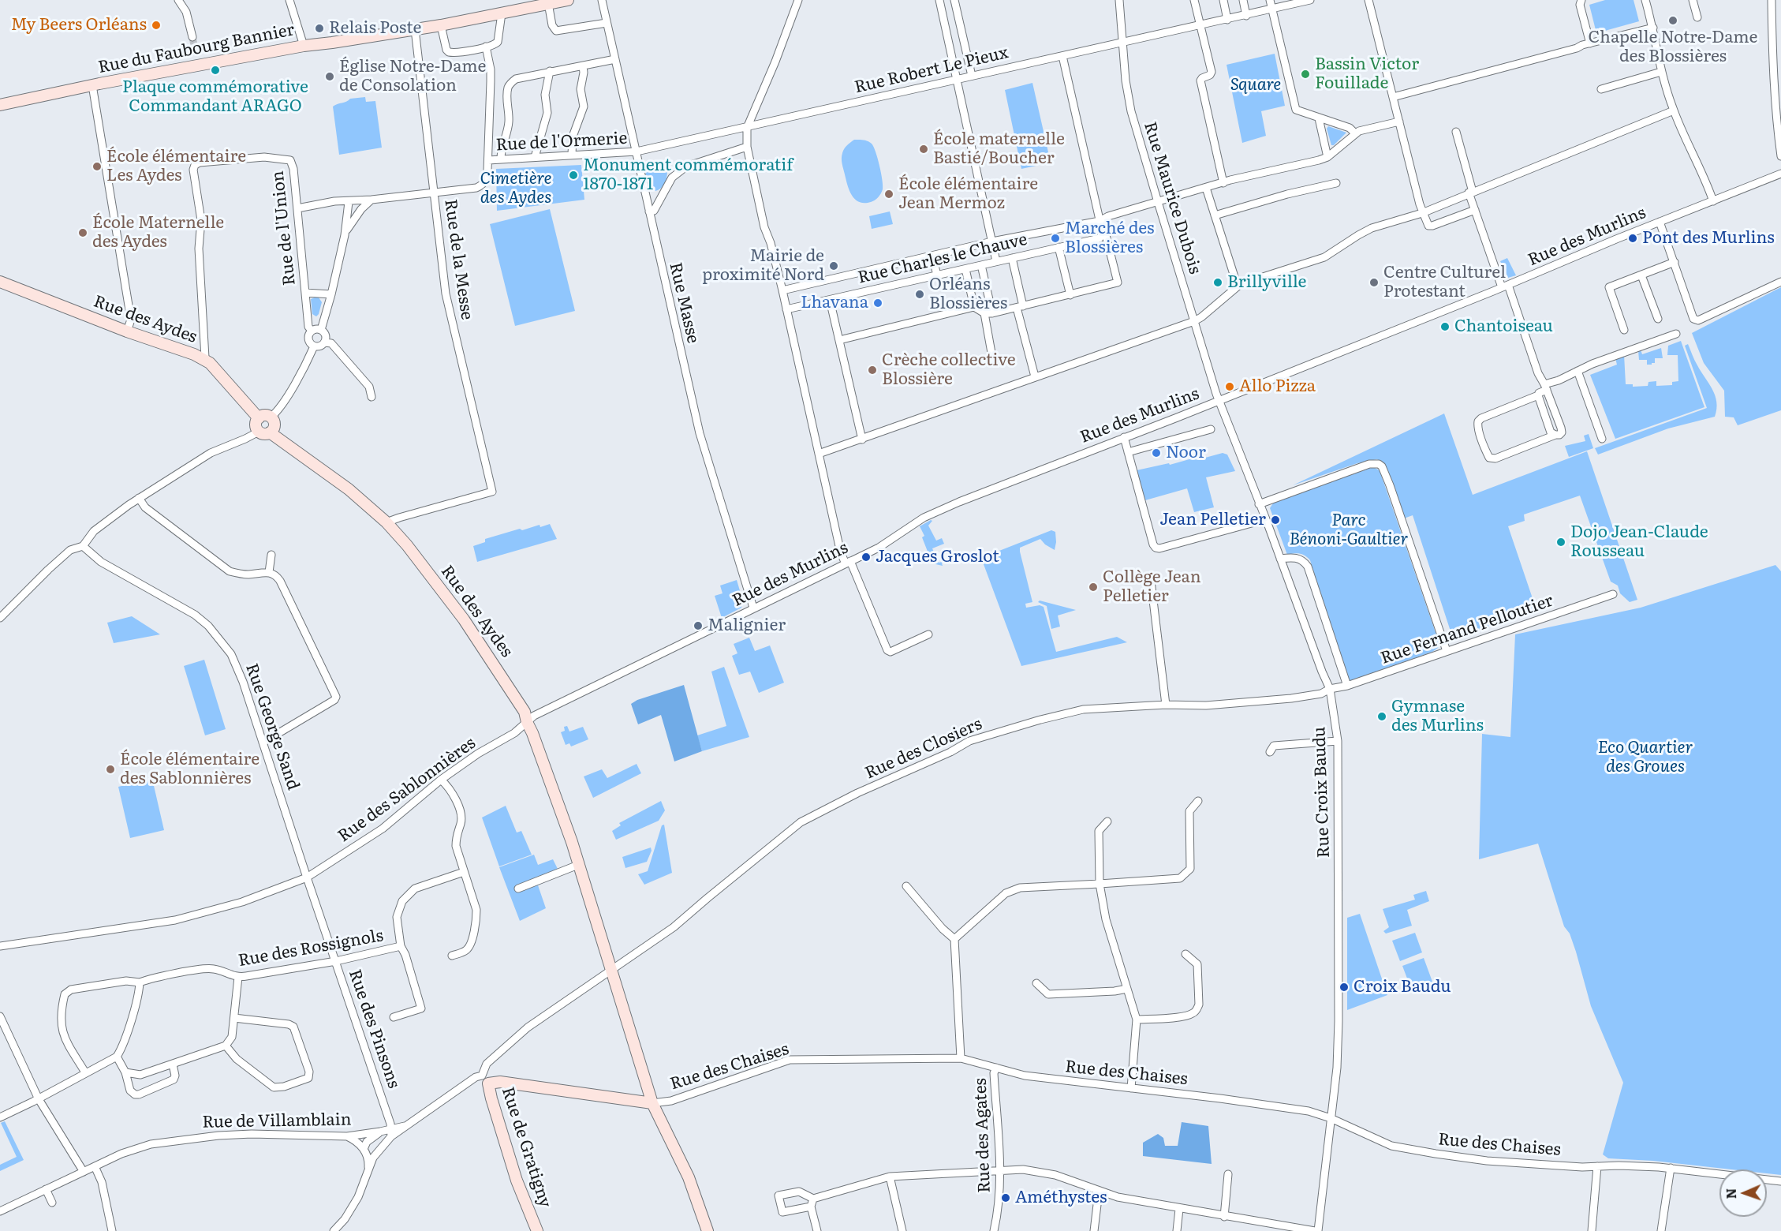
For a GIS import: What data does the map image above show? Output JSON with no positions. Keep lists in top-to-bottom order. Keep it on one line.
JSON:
{"streets":{"street":["Rue du Faubourg Bannier","Rue Robert Le Pieux","Rue de l'Ormerie","Rue Maurice Dubois","Rue de l'Union","Rue des Murlins","Rue Charles le Chauve","Rue de la Messe","Rue Masse","Rue des Aydes","Rue Fernand Pelloutier","Rue George Sand","Rue des Closiers","Rue des Sablonnières","Rue Croix Baudu","Rue des Rossignols","Rue des Pinsons","Rue des Chaises","Rue de Villamblain","Rue des Agates","Rue de Gratigny"]},"crossings":[["Rue du Faubourg Bannier","Rue de la Messe"],["Rue Robert Le Pieux","Rue de l'Ormerie"],["Rue Robert Le Pieux","Rue Maurice Dubois"],["Rue Robert Le Pieux","Rue Masse"],["Rue de l'Ormerie","Rue Masse"],["Rue Maurice Dubois","Rue des Murlins"],["Rue Maurice Dubois","Rue Charles le Chauve"],["Rue Maurice Dubois","Rue Croix Baudu"],["Rue de l'Union","Rue des Aydes"],["Rue des Murlins","Rue Masse"],["Rue des Murlins","Rue des Aydes"],["Rue des Murlins","Rue des Sablonnières"],["Rue des Murlins","Rue Croix Baudu"],["Rue de la Messe","Rue des Aydes"],["Rue des Aydes","Rue des Closiers"],["Rue des Aydes","Rue des Sablonnières"],["Rue des Aydes","Rue des Chaises"],["Rue Fernand Pelloutier","Rue des Closiers"],["Rue Fernand Pelloutier","Rue Croix Baudu"],["Rue George Sand","Rue des Sablonnières"],["Rue George Sand","Rue des Pinsons"],["Rue des Closiers","Rue Croix Baudu"],["Rue des Closiers","Rue de Villamblain"],["Rue des Closiers","Rue de Gratigny"],["Rue des Sablonnières","Rue des Pinsons"],["Rue Croix Baudu","Rue des Chaises"],["Rue des Rossignols","Rue des Pinsons"],["Rue des Pinsons","Rue de Villamblain"],["Rue des Chaises","Rue des Agates"],["Rue de Villamblain","Rue de Gratigny"]],"parks":["Square","Cimetière des Aydes","Parc Bénoni-Gaultier","Eco Quartier des Groues"],"places":["Chapelle Notre-Dame des Blossières","My Beers Orléans","Relais Poste","Plaque commémorative Commandant ARAGO","Bassin Victor Fouillade","Église Notre-Dame de Consolation","École maternelle Bastié/Boucher","École élémentaire Les Aydes","Monument commémoratif 1870-1871","École élémentaire Jean Mermoz","École Maternelle des Aydes","Marché des Blossières","Pont des Murlins","Mairie de proximité Nord","Brillyville","Centre Culturel Protestant","Orléans Blossières","Lhavana","Chantoiseau","Crèche collective Blossière","Allo Pizza","Noor","Jean Pelletier","Dojo Jean-Claude Rousseau","Jacques Groslot","Collège Jean Pelletier","Malignier","Gymnase des Murlins","École élémentaire des Sablonnières","Croix Baudu","Améthystes"],"north":"left"}
